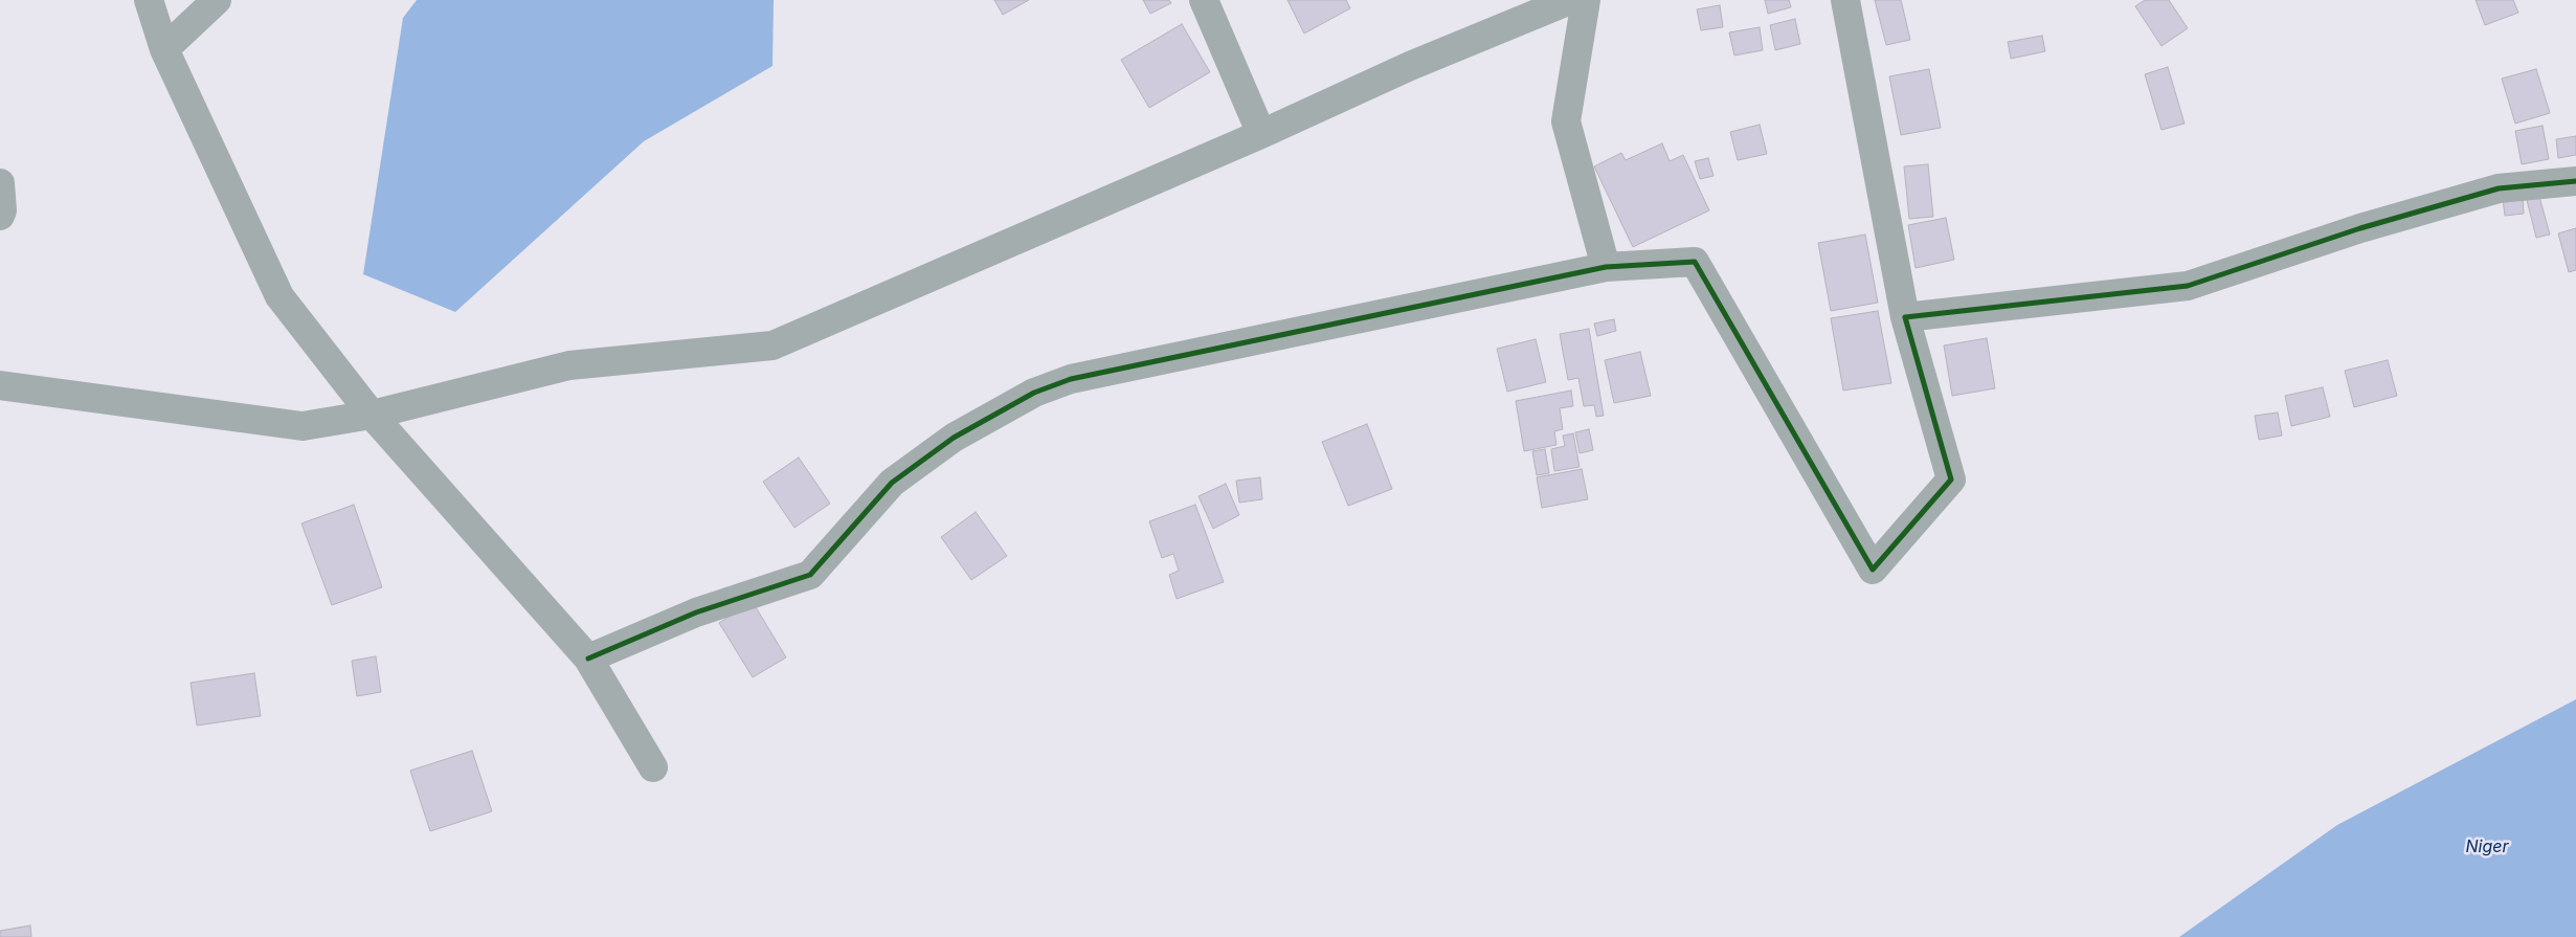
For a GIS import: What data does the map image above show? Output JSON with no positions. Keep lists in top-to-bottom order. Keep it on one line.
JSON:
{"water":["Niger"]}
